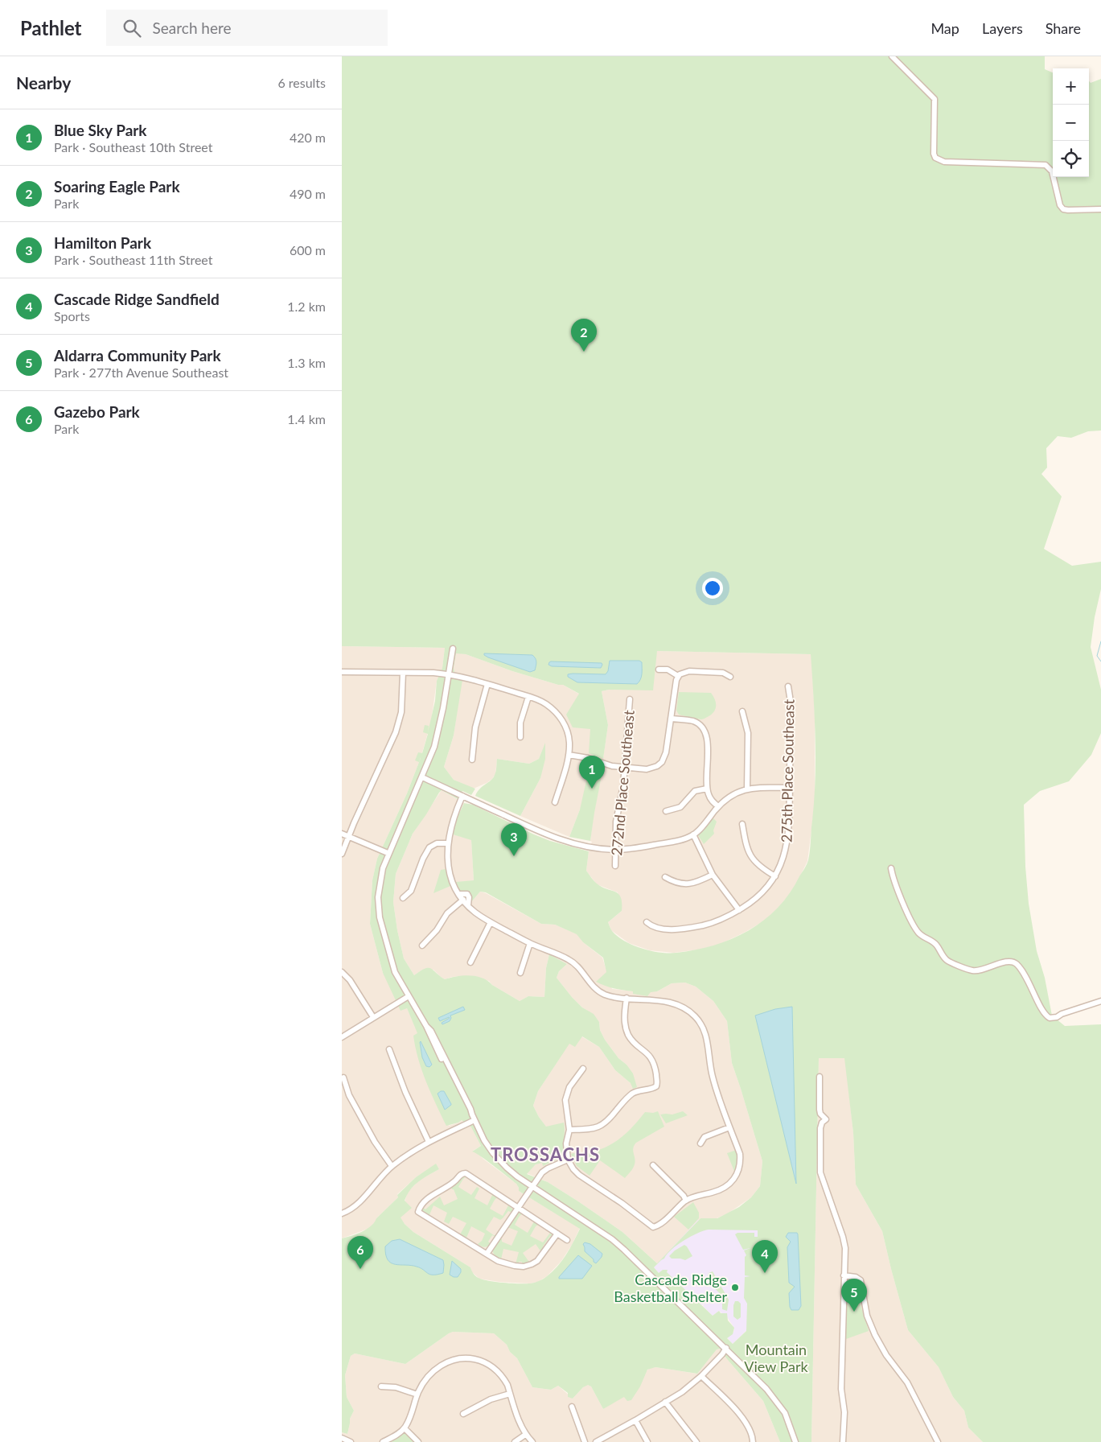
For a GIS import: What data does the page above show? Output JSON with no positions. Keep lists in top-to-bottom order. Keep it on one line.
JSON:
{"streets":{"street":["275th Place Southeast","272nd Place Southeast"]},"districts":["TROSSACHS"],"parks":["Mountain View Park"],"places":["Cascade Ridge Basketball Shelter"],"page":{"header":"Pathlet","search":"Search here","nav":["Map","Layers","Share"],"heading":["Nearby","6 results"],"map_buttons":["+","−"],"list":[{"mark":"1","name":"Blue Sky Park","note":"Park · Southeast 10th Street","value":"420 m"},{"mark":"2","name":"Soaring Eagle Park","note":"Park","value":"490 m"},{"mark":"3","name":"Hamilton Park","note":"Park · Southeast 11th Street","value":"600 m"},{"mark":"4","name":"Cascade Ridge Sandfield","note":"Sports","value":"1.2 km"},{"mark":"5","name":"Aldarra Community Park","note":"Park · 277th Avenue Southeast","value":"1.3 km"},{"mark":"6","name":"Gazebo Park","note":"Park","value":"1.4 km"}],"pins":["2","1","3","6","4","5"]}}
